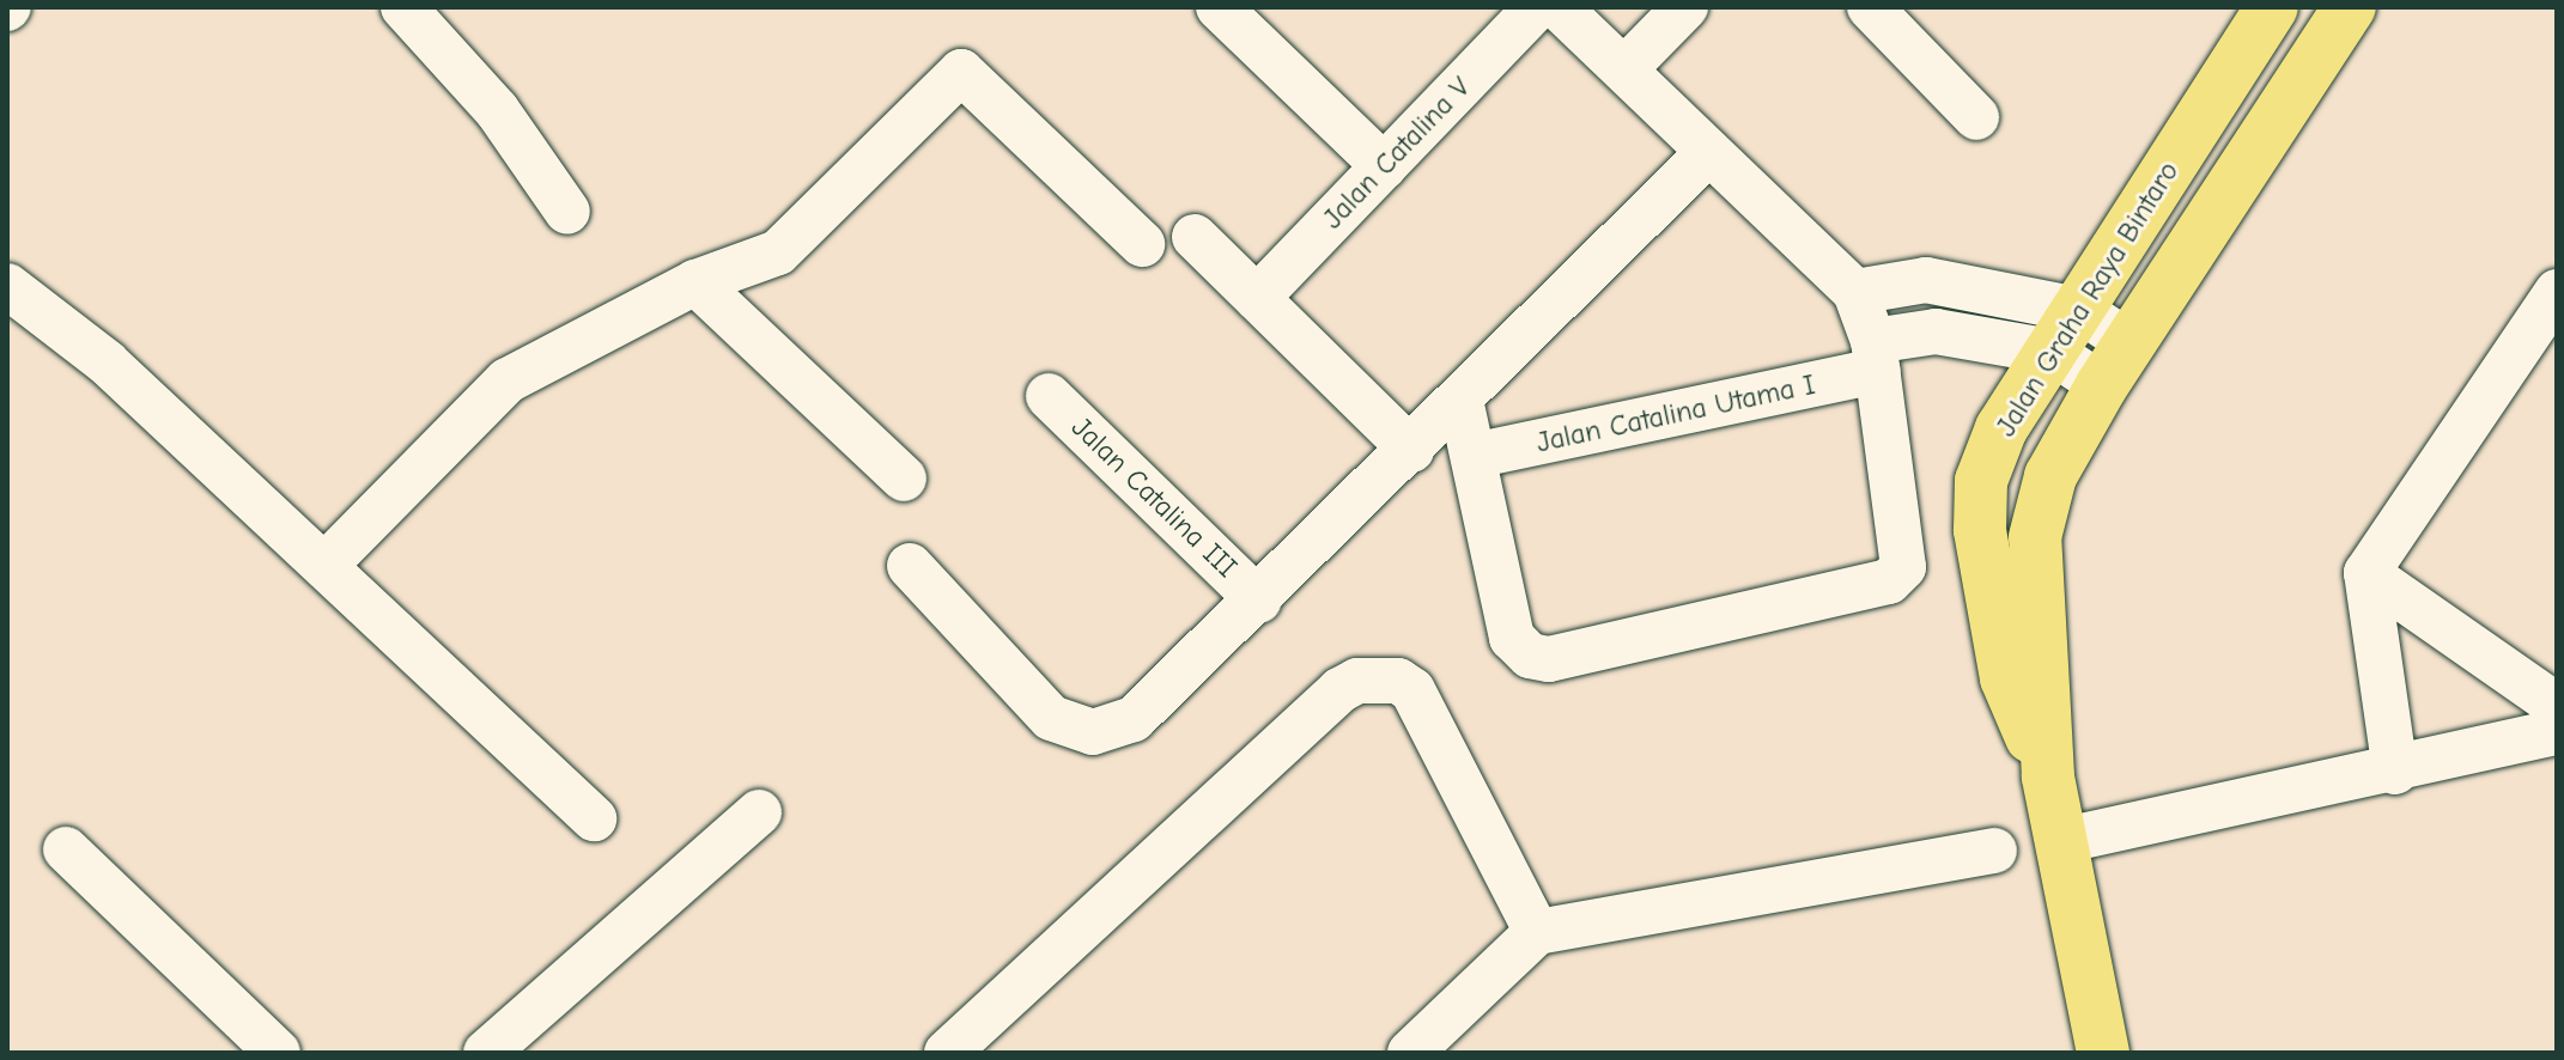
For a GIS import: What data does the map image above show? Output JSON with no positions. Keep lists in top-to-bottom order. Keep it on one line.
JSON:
{"streets":{"main road":["Jalan Graha Raya Bintaro"],"street":["Jalan Catalina V","Jalan Catalina Utama I","Jalan Catalina III"]},"crossings":[["Jalan Graha Raya Bintaro","Jalan Catalina Utama I"]]}
